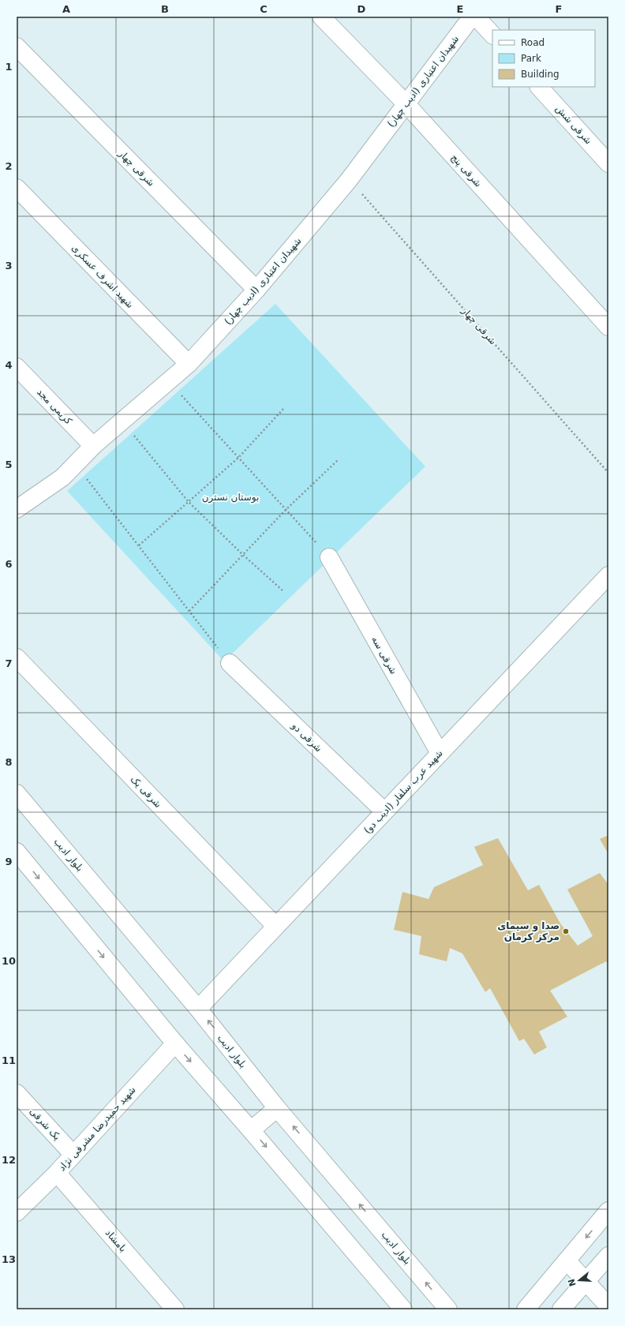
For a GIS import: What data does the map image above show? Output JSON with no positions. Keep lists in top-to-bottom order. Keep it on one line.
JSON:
{"streets":{"street":["شهیدان اعتباری (ادیب چهار)","شرقی شش","شرقی چهار","شرقی پنج","شهید اشرف عسکری","کریمی مجد","شرقی سه","شرقی دو","شرقی یک","شهید عرب سلفار (ادیب دو)","بلوار ادیب","یک شرقی","شهید حمیدرضا مشرفی نژاد","بامشاد"]},"crossings":[["شهیدان اعتباری (ادیب چهار)","شرقی چهار"],["شهیدان اعتباری (ادیب چهار)","شرقی پنج"],["شهیدان اعتباری (ادیب چهار)","شهید اشرف عسکری"],["شهیدان اعتباری (ادیب چهار)","کریمی مجد"],["شرقی سه","شهید عرب سلفار (ادیب دو)"],["شرقی دو","شهید عرب سلفار (ادیب دو)"],["شرقی یک","شهید عرب سلفار (ادیب دو)"],["شهید عرب سلفار (ادیب دو)","بلوار ادیب"],["یک شرقی","شهید حمیدرضا مشرفی نژاد"],["شهید حمیدرضا مشرفی نژاد","بامشاد"]],"parks":["بوستان نسترن"],"places":["صدا و سیمای مرکز کرمان"],"legend":["Road","Park","Building"],"north":"left","grid":{"columns":["A","B","C","D","E","F"],"rows":["1","2","3","4","5","6","7","8","9","10","11","12","13"]}}
